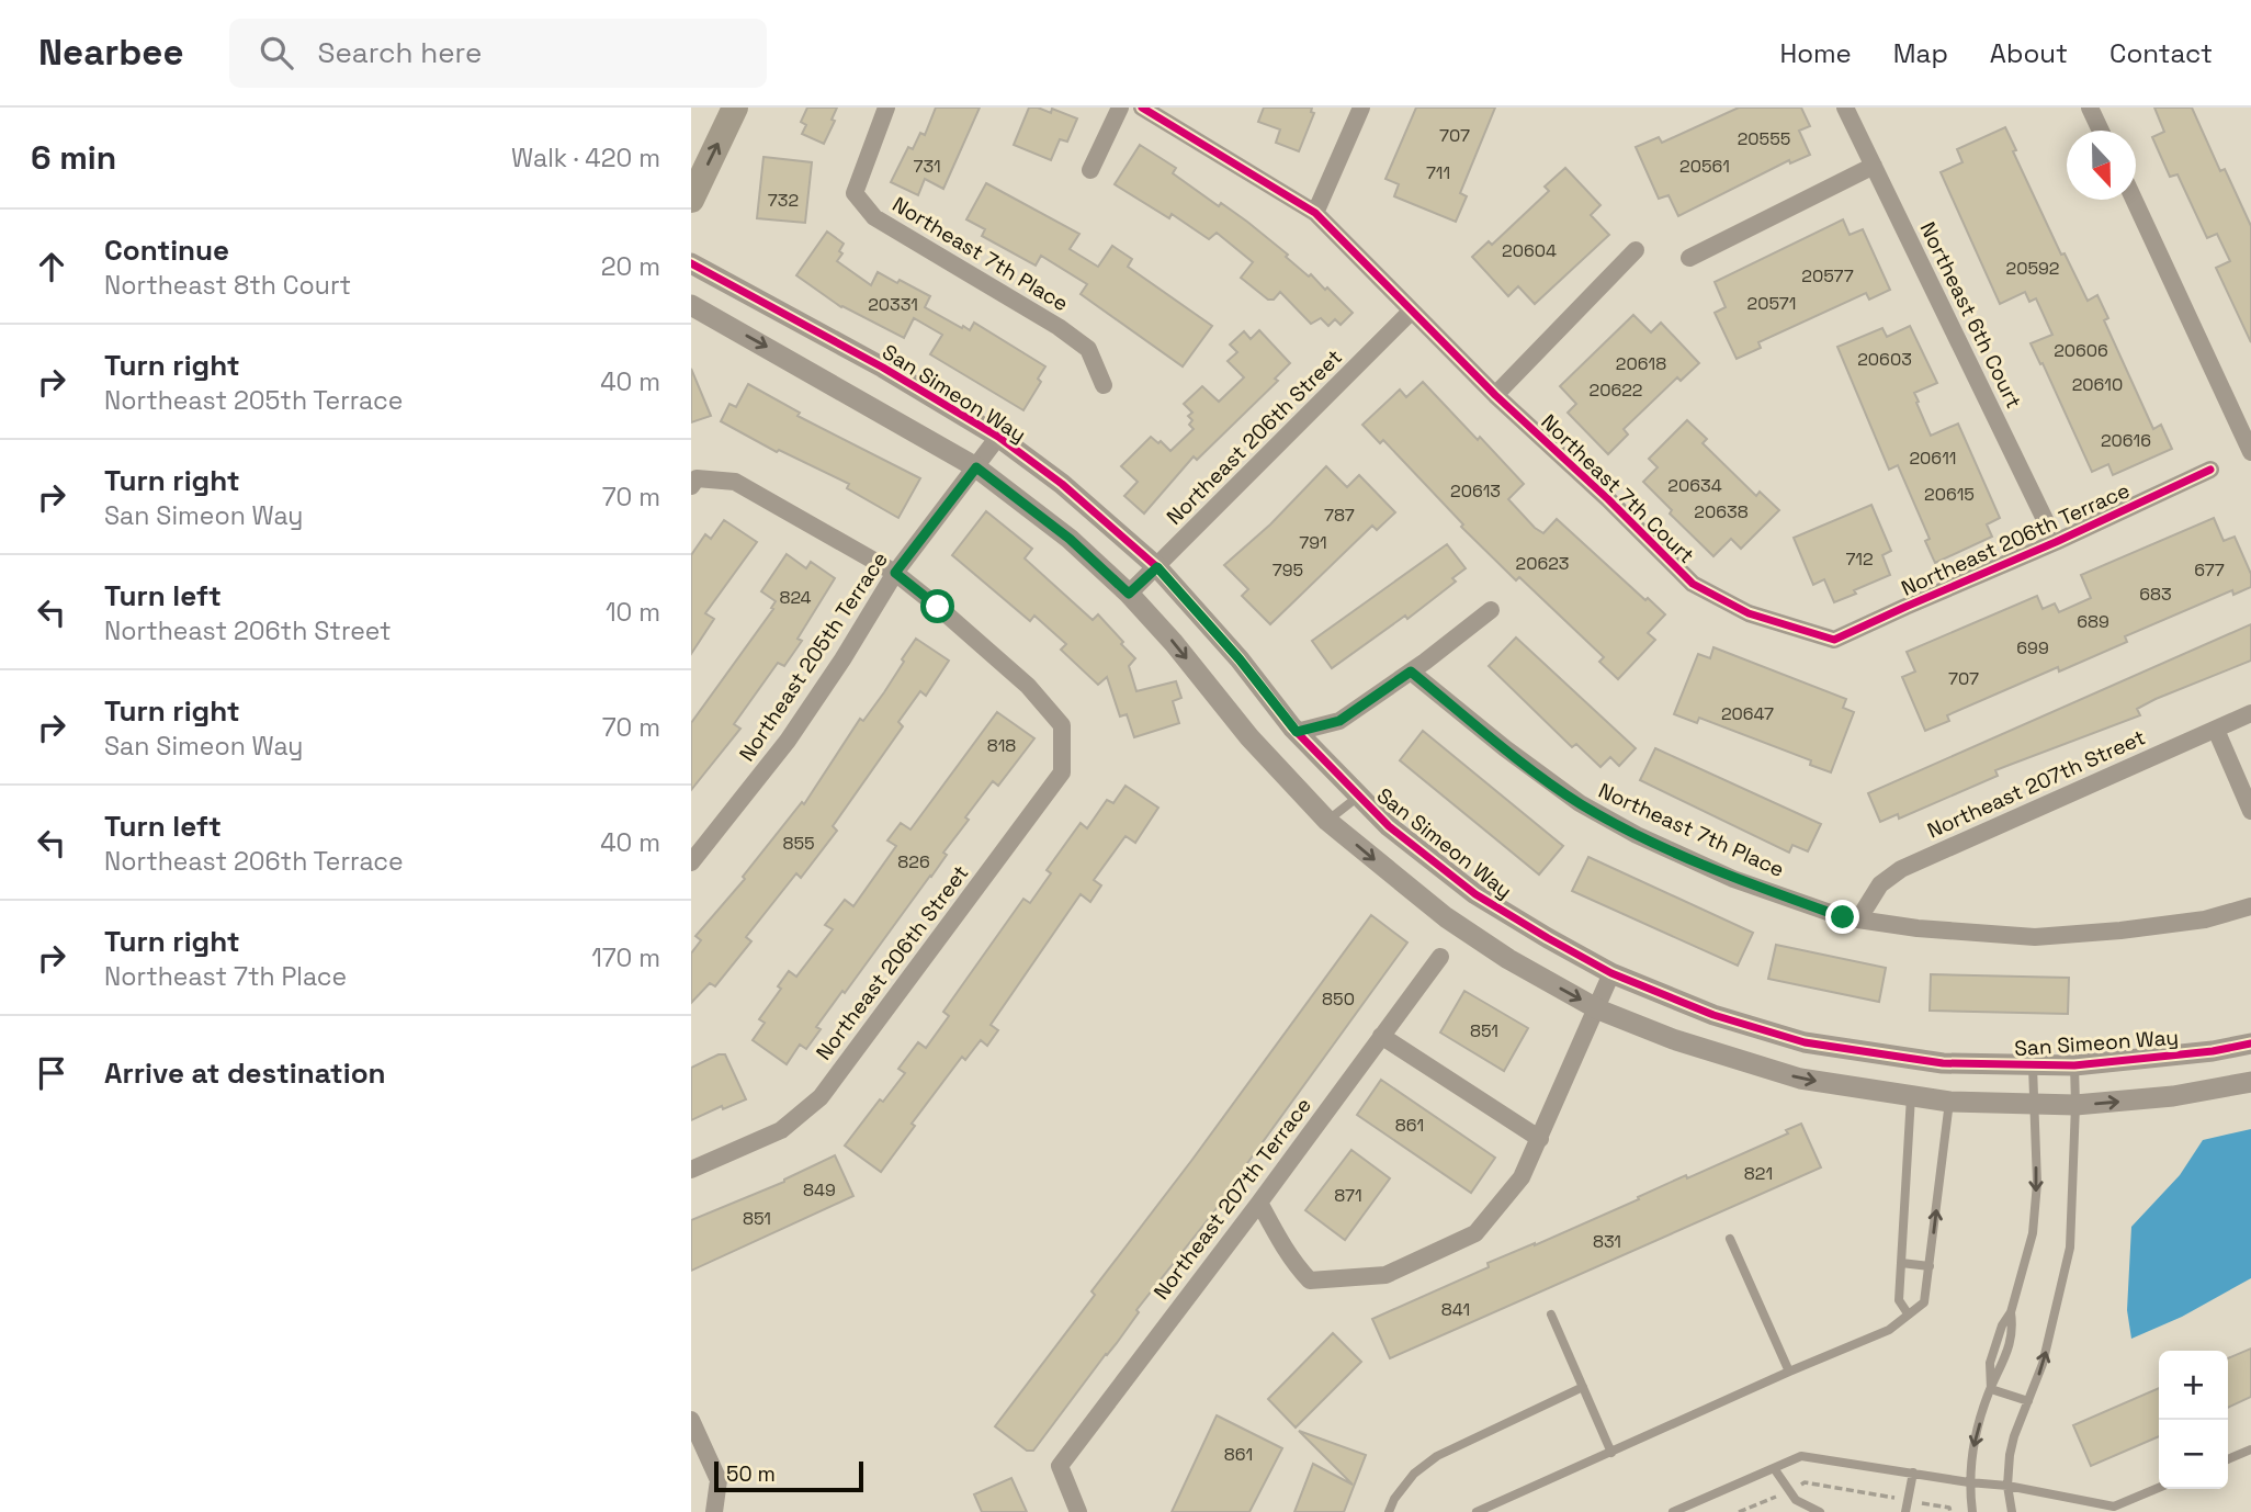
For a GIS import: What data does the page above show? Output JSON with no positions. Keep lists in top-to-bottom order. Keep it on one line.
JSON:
{"streets":{"street":["Northeast 7th Place","Northeast 6th Court","San Simeon Way","Northeast 206th Street","Northeast 7th Court","Northeast 206th Terrace","Northeast 205th Terrace","Northeast 207th Street","Northeast 207th Terrace"]},"crossings":[["Northeast 7th Place","Northeast 207th Street"],["Northeast 6th Court","Northeast 206th Terrace"],["San Simeon Way","Northeast 206th Street"],["San Simeon Way","Northeast 205th Terrace"],["Northeast 206th Street","Northeast 7th Court"],["Northeast 206th Street","Northeast 205th Terrace"],["Northeast 7th Court","Northeast 206th Terrace"]],"house_numbers":["707","20555","731","20561","711","732","20604","20592","20577","20571","20331","20606","20603","20618","20610","20622","20616","20611","20634","20613","20615","20638","787","791","712","20623","795","677","683","824","689","699","707","20647","818","855","826","850","851","861","821","849","871","851","831","841","861"],"scale_bar":"50 m","north":"bottom","page":{"header":"Nearbee","search":"Search here","nav":["Home","Map","About","Contact"],"heading":["6 min","Walk · 420 m"],"list":[["Continue","Northeast 8th Court","20 m"],["Turn right","Northeast 205th Terrace","40 m"],["Turn right","San Simeon Way","70 m"],["Turn left","Northeast 206th Street","10 m"],["Turn right","San Simeon Way","70 m"],["Turn left","Northeast 206th Terrace","40 m"],["Turn right","Northeast 7th Place","170 m"],"Arrive at destination"],"map_buttons":["+","−"],"scale":"50 m"}}
